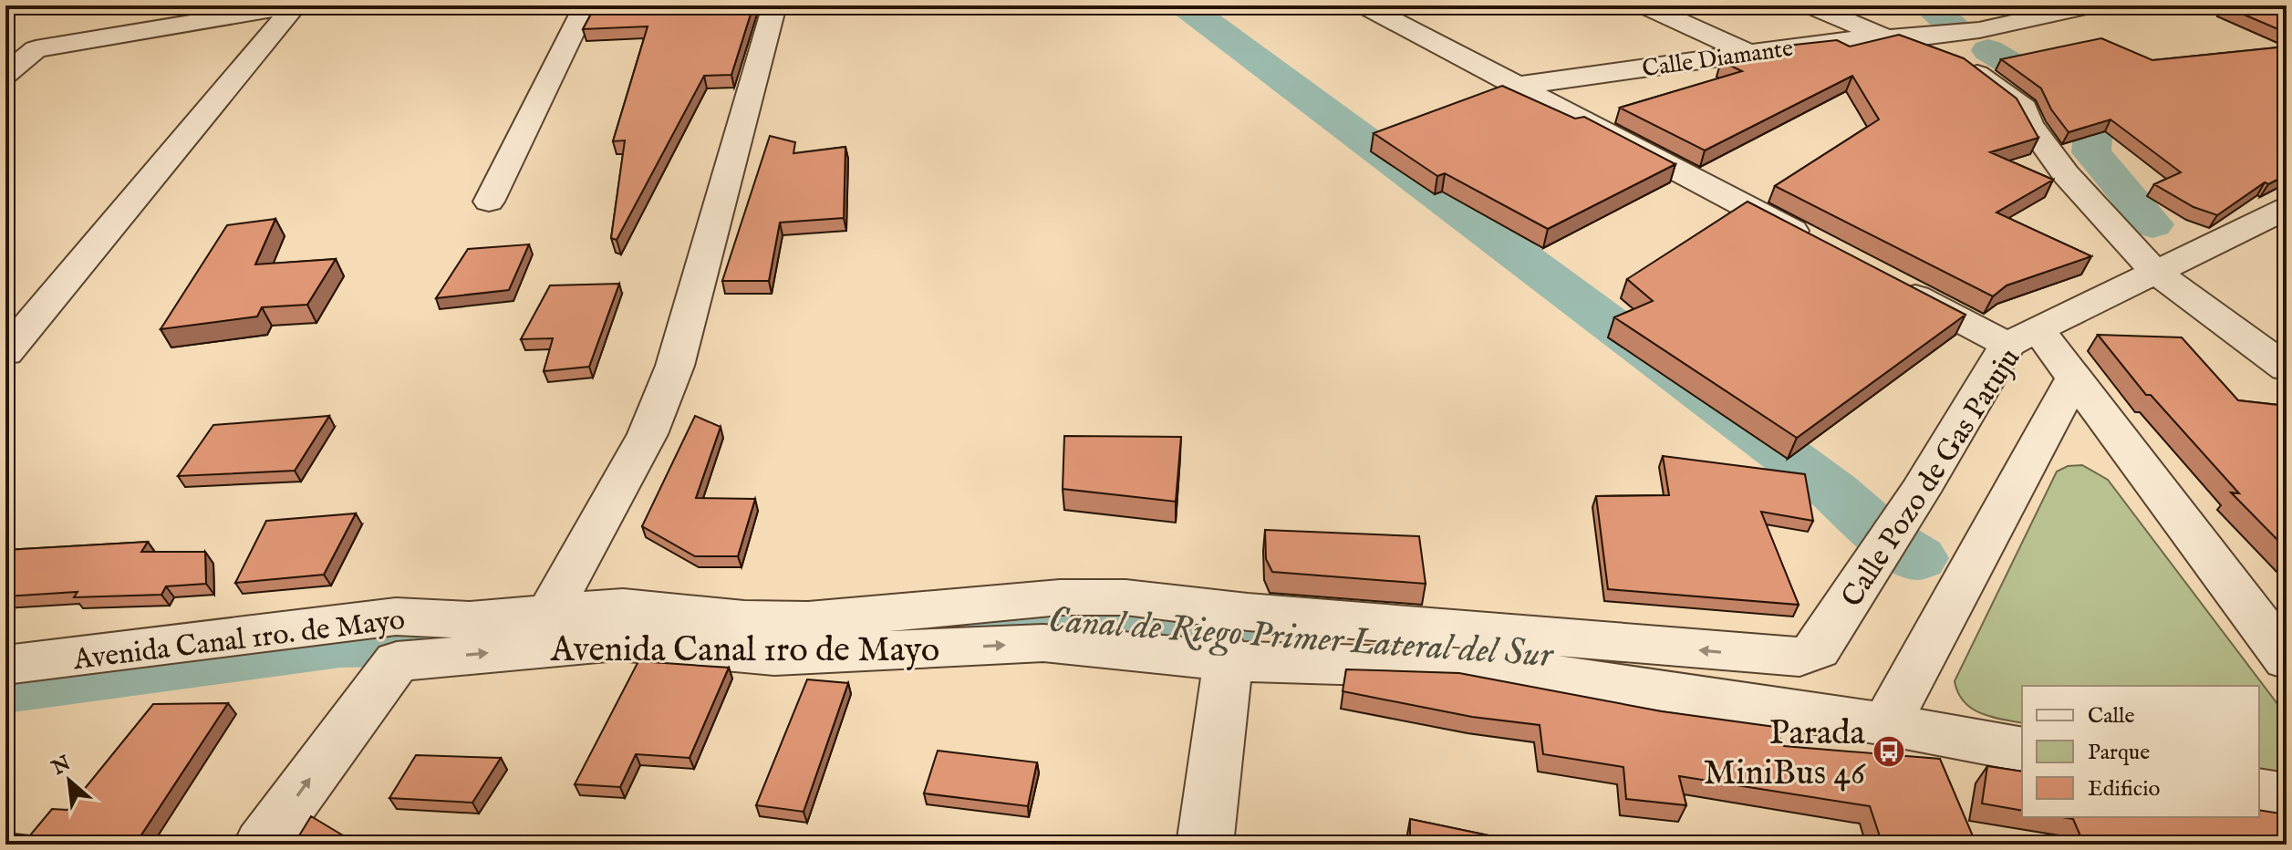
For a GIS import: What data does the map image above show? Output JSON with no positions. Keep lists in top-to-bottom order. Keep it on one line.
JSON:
{"streets":{"street":["Calle Diamante","Calle Pozo de Gas Patuju","Avenida Canal 1ro. de Mayo","Avenida Canal 1ro de Mayo"]},"crossings":[["Calle Pozo de Gas Patuju","Avenida Canal 1ro. de Mayo"]],"one_way":["Avenida Canal 1ro de Mayo"],"water":["Canal de Riego Primer Lateral del Sur"],"places":{"bus stop":["Parada MiniBus 46"]},"legend":["Calle","Parque","Edificio"],"north":"top left"}
